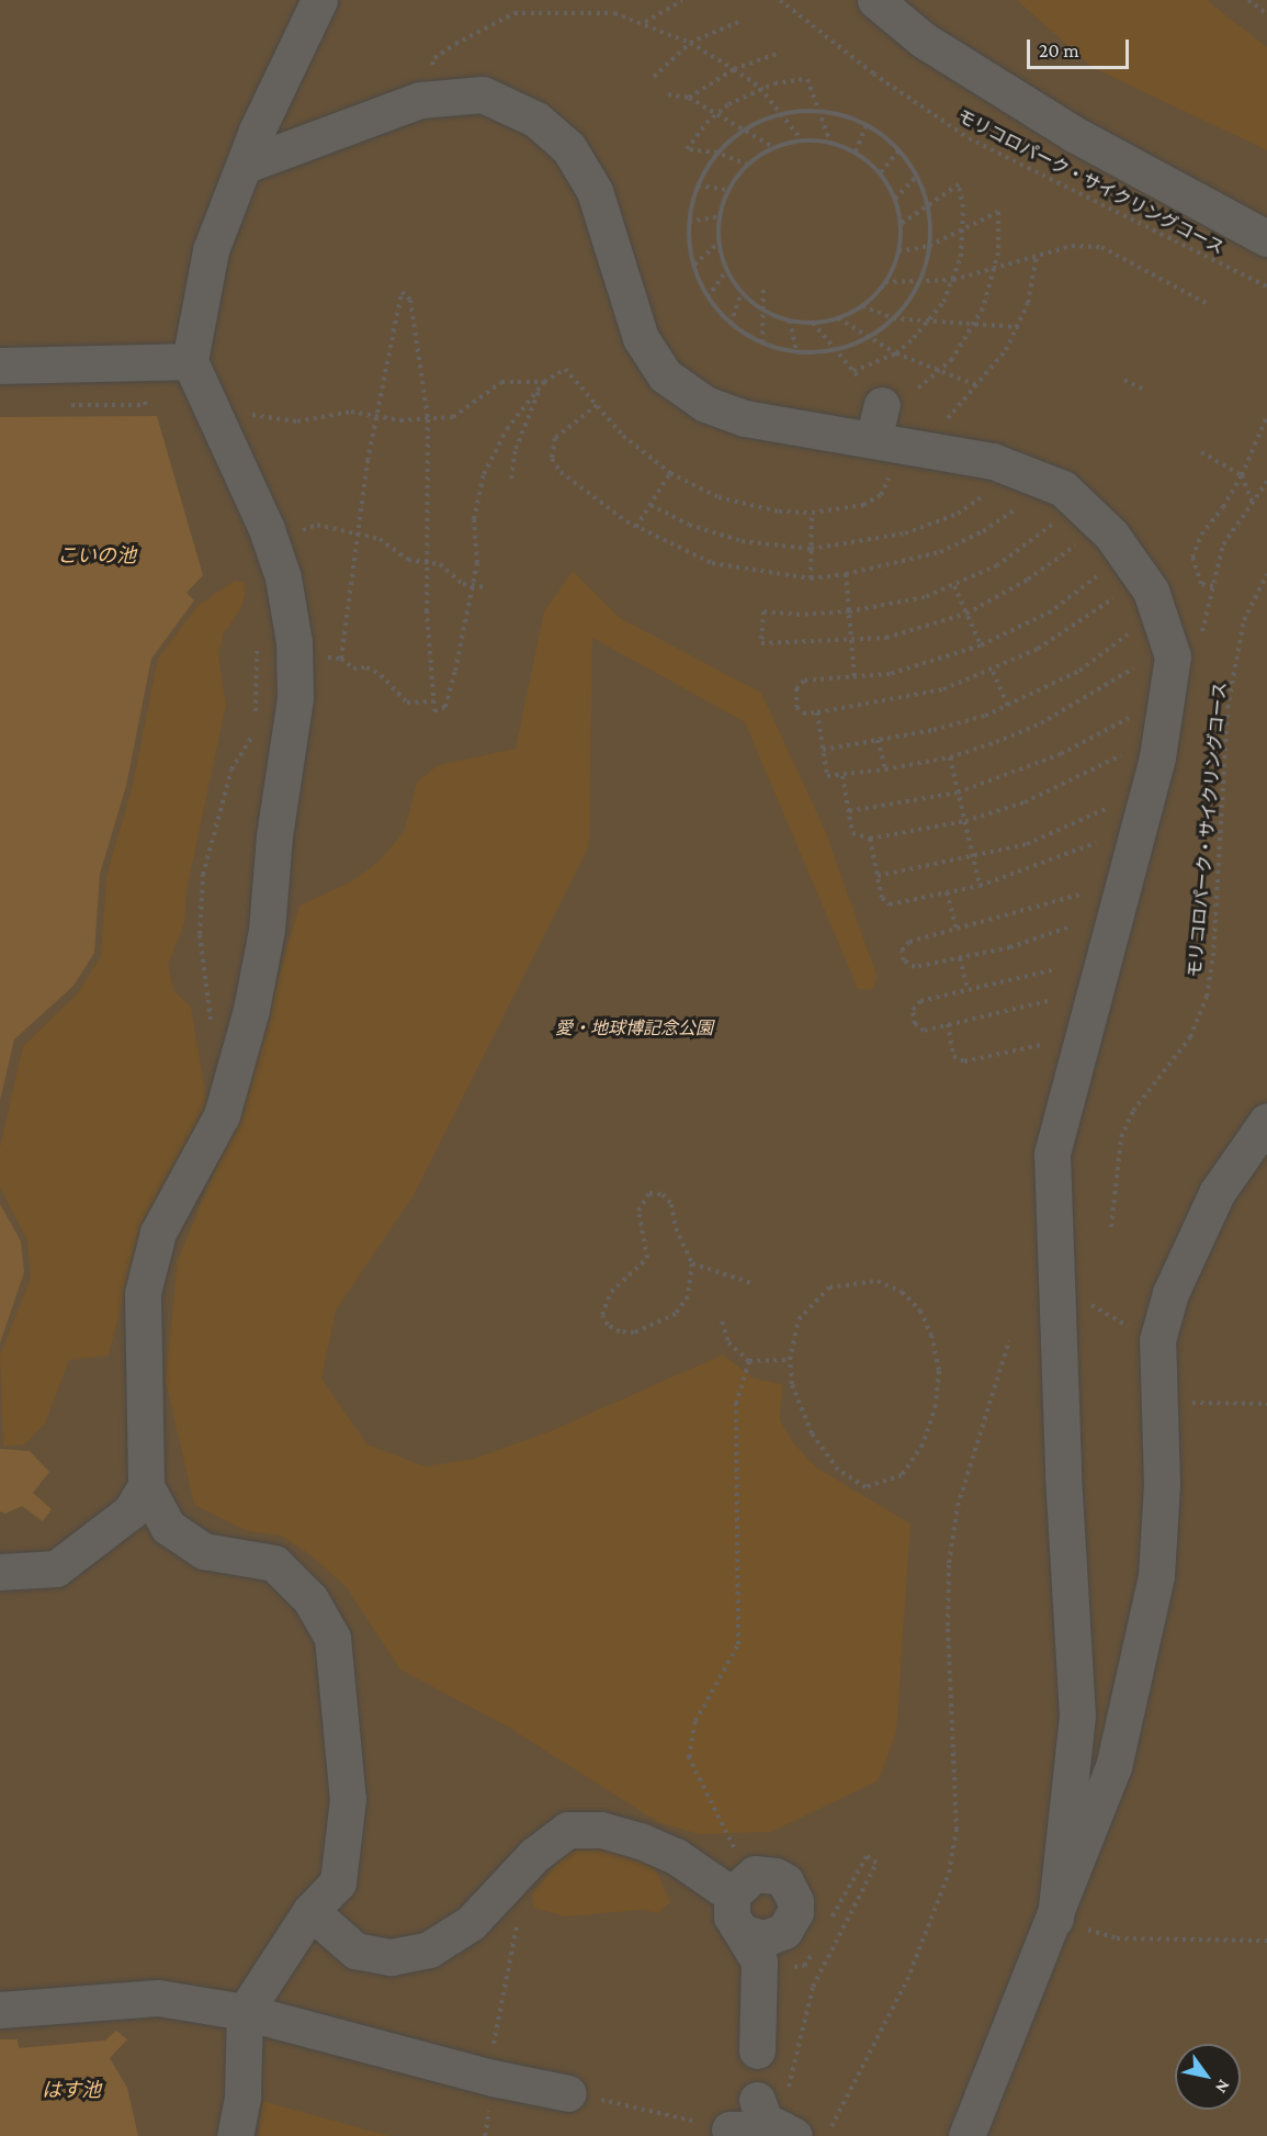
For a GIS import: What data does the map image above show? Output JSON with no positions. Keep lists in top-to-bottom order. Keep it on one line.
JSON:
{"streets":{"path":["モリコロパーク・サイクリングコース"]},"water":["こいの池","はす池"],"parks":["愛・地球博記念公園"],"scale_bar":"20 m","north":"bottom right"}
